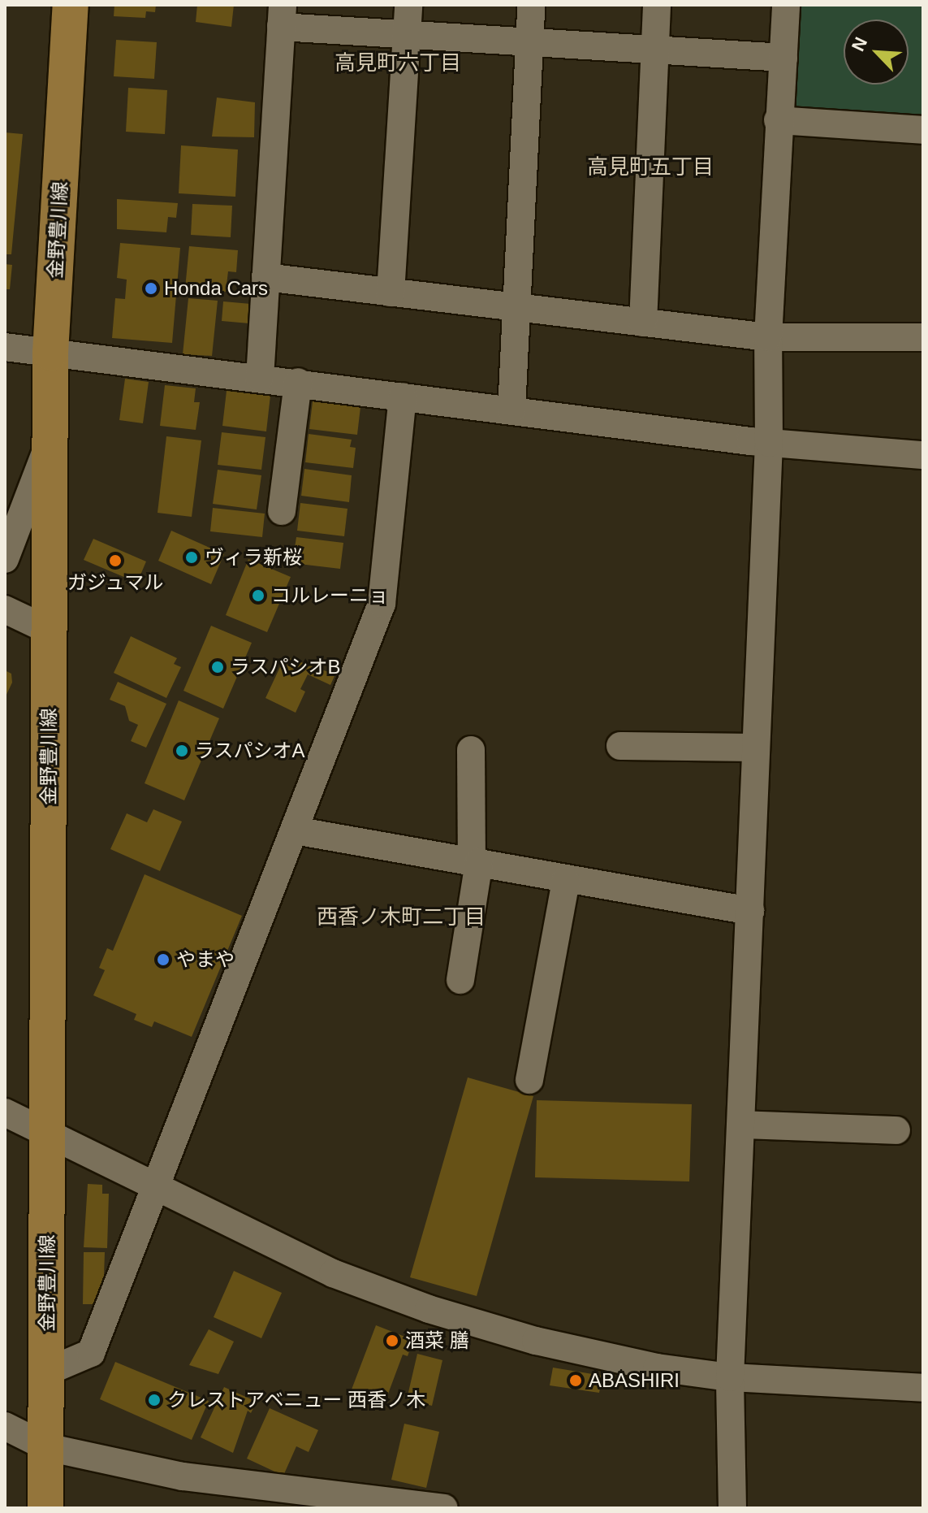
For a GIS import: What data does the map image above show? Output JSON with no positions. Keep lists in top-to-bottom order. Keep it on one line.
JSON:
{"streets":{"main road":["金野豊川線"]},"districts":["高見町六丁目","高見町五丁目","西香ノ木町二丁目"],"places":["Honda Cars","ヴィラ新桜","ガジュマル","コルレーニョ","ラスパシオB","ラスパシオA","やまや","酒菜 膳","ABASHIRI","クレストアベニュー 西香ノ木"],"north":"top left"}
